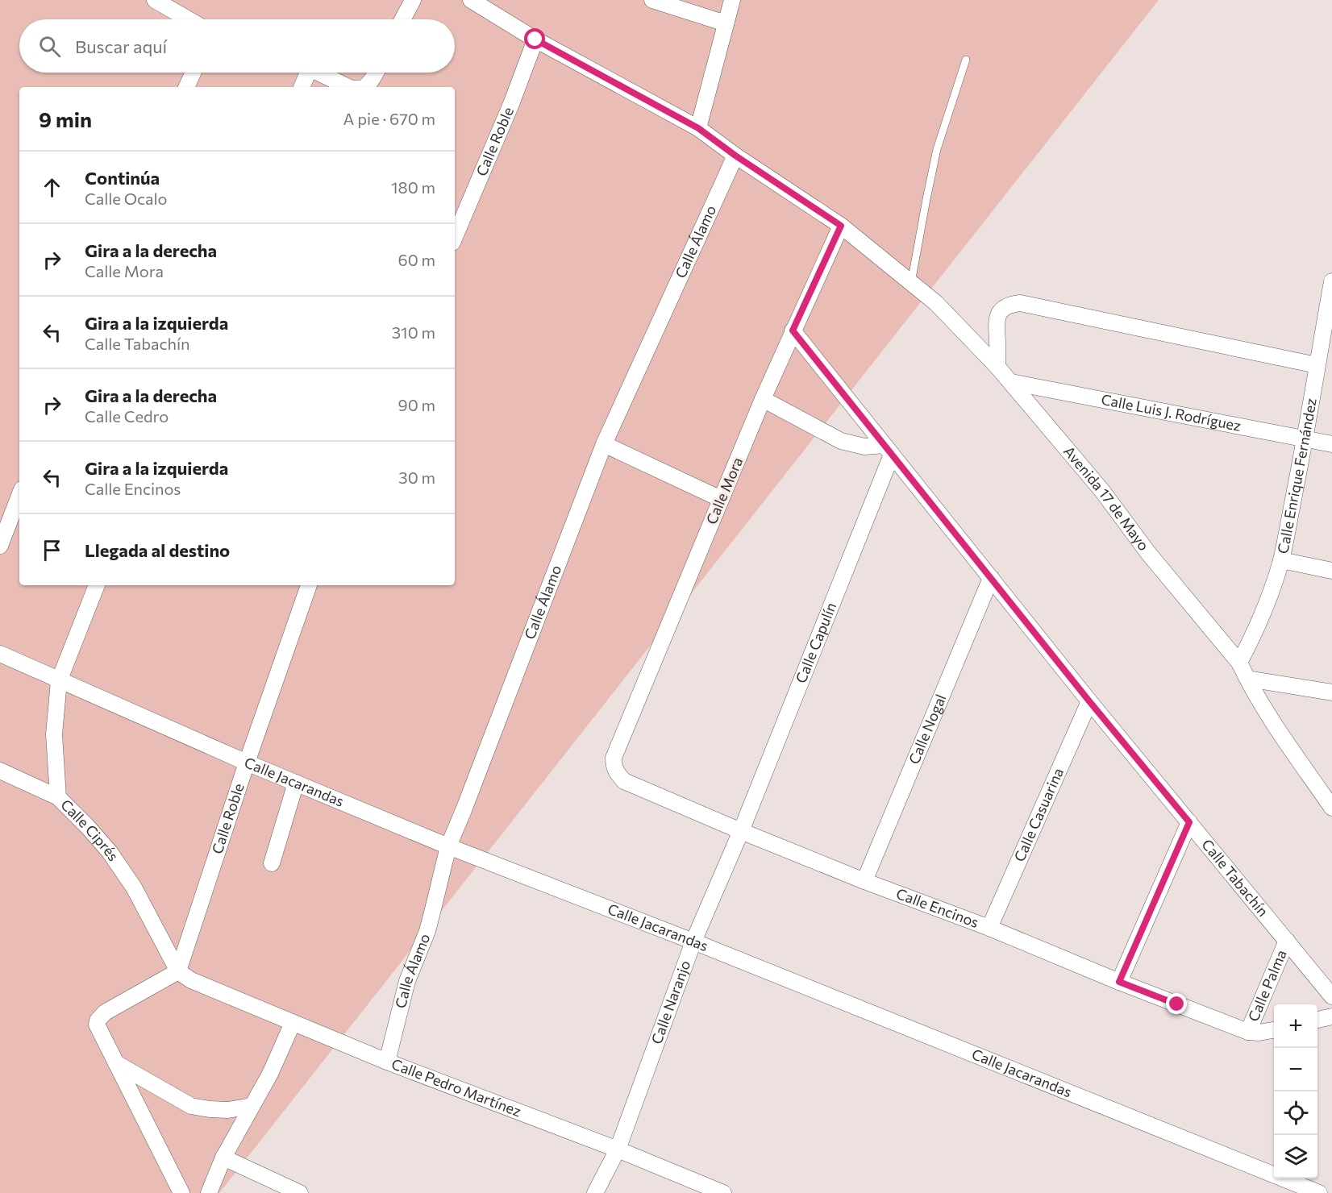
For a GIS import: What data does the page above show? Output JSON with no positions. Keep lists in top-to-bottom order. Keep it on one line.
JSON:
{"streets":{"street":["Calle Roble","Calle Álamo","Calle Luis J. Rodríguez","Calle Enrique Fernández","Calle Mora","Avenida 17 de Mayo","Calle Capulín","Calle Nogal","Calle Jacarandas","Calle Casuarina","Calle Ciprés","Calle Tabachín","Calle Encinos","Calle Palma","Calle Naranjo","Calle Pedro Martínez"]},"crossings":[["Calle Roble","Avenida 17 de Mayo"],["Calle Roble","Calle Jacarandas"],["Calle Roble","Calle Ciprés"],["Calle Roble","Calle Pedro Martínez"],["Calle Álamo","Avenida 17 de Mayo"],["Calle Álamo","Calle Jacarandas"],["Calle Álamo","Calle Pedro Martínez"],["Calle Luis J. Rodríguez","Calle Enrique Fernández"],["Calle Luis J. Rodríguez","Avenida 17 de Mayo"],["Calle Enrique Fernández","Avenida 17 de Mayo"],["Calle Mora","Avenida 17 de Mayo"],["Calle Mora","Calle Tabachín"],["Calle Mora","Calle Encinos"],["Calle Capulín","Calle Tabachín"],["Calle Capulín","Calle Encinos"],["Calle Capulín","Calle Naranjo"],["Calle Nogal","Calle Tabachín"],["Calle Nogal","Calle Encinos"],["Calle Jacarandas","Calle Ciprés"],["Calle Jacarandas","Calle Naranjo"],["Calle Casuarina","Calle Tabachín"],["Calle Casuarina","Calle Encinos"],["Calle Ciprés","Calle Pedro Martínez"],["Calle Tabachín","Calle Palma"],["Calle Encinos","Calle Palma"],["Calle Encinos","Calle Naranjo"],["Calle Naranjo","Calle Pedro Martínez"]],"page":{"search":"Buscar aquí","heading":["9 min","A pie · 670 m"],"list":[["Continúa","Calle Ocalo","180 m"],["Gira a la derecha","Calle Mora","60 m"],["Gira a la izquierda","Calle Tabachín","310 m"],["Gira a la derecha","Calle Cedro","90 m"],["Gira a la izquierda","Calle Encinos","30 m"],"Llegada al destino"],"map_buttons":["+","−"]}}
